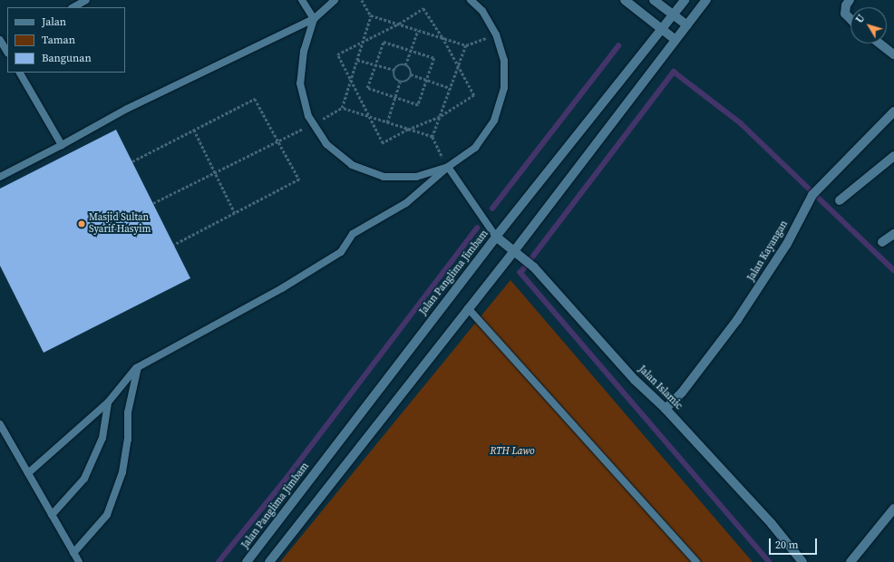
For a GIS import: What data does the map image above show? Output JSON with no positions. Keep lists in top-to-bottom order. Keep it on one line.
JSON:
{"streets":{"street":["Jalan Kayangan","Jalan Panglima Jimbam","Jalan Islamic"]},"crossings":[["Jalan Kayangan","Jalan Islamic"],["Jalan Panglima Jimbam","Jalan Islamic"]],"parks":["RTH Lawo"],"places":["Masjid Sultan Syarif Hasyim"],"legend":["Jalan","Taman","Bangunan"],"scale_bar":"20 m","north":"top left"}
